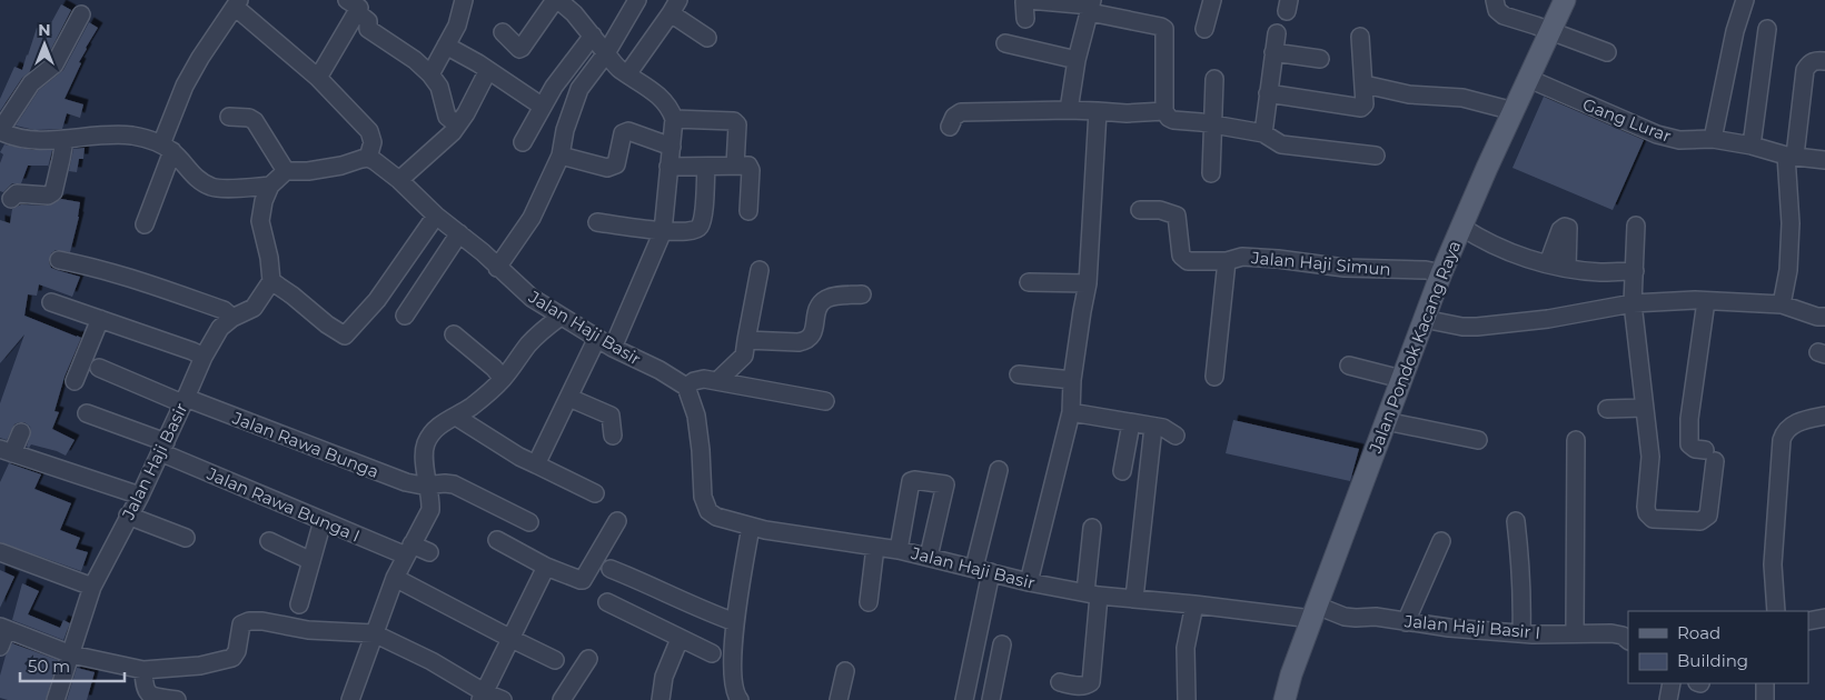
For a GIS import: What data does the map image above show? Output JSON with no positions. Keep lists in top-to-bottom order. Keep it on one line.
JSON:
{"streets":{"main road":["Jalan Pondok Kacang Raya"],"street":["Gang Lurar","Jalan Haji Simun","Jalan Haji Basir","Jalan Rawa Bunga","Jalan Rawa Bunga I","Jalan Haji Basir I"]},"crossings":[["Gang Lurar","Jalan Pondok Kacang Raya"],["Jalan Haji Simun","Jalan Pondok Kacang Raya"],["Jalan Haji Basir","Jalan Pondok Kacang Raya"],["Jalan Haji Basir","Jalan Rawa Bunga"],["Jalan Haji Basir","Jalan Rawa Bunga I"],["Jalan Haji Basir","Jalan Haji Basir I"],["Jalan Pondok Kacang Raya","Jalan Haji Basir I"]],"legend":["Road","Building"],"scale_bar":"50 m","north":"top"}
